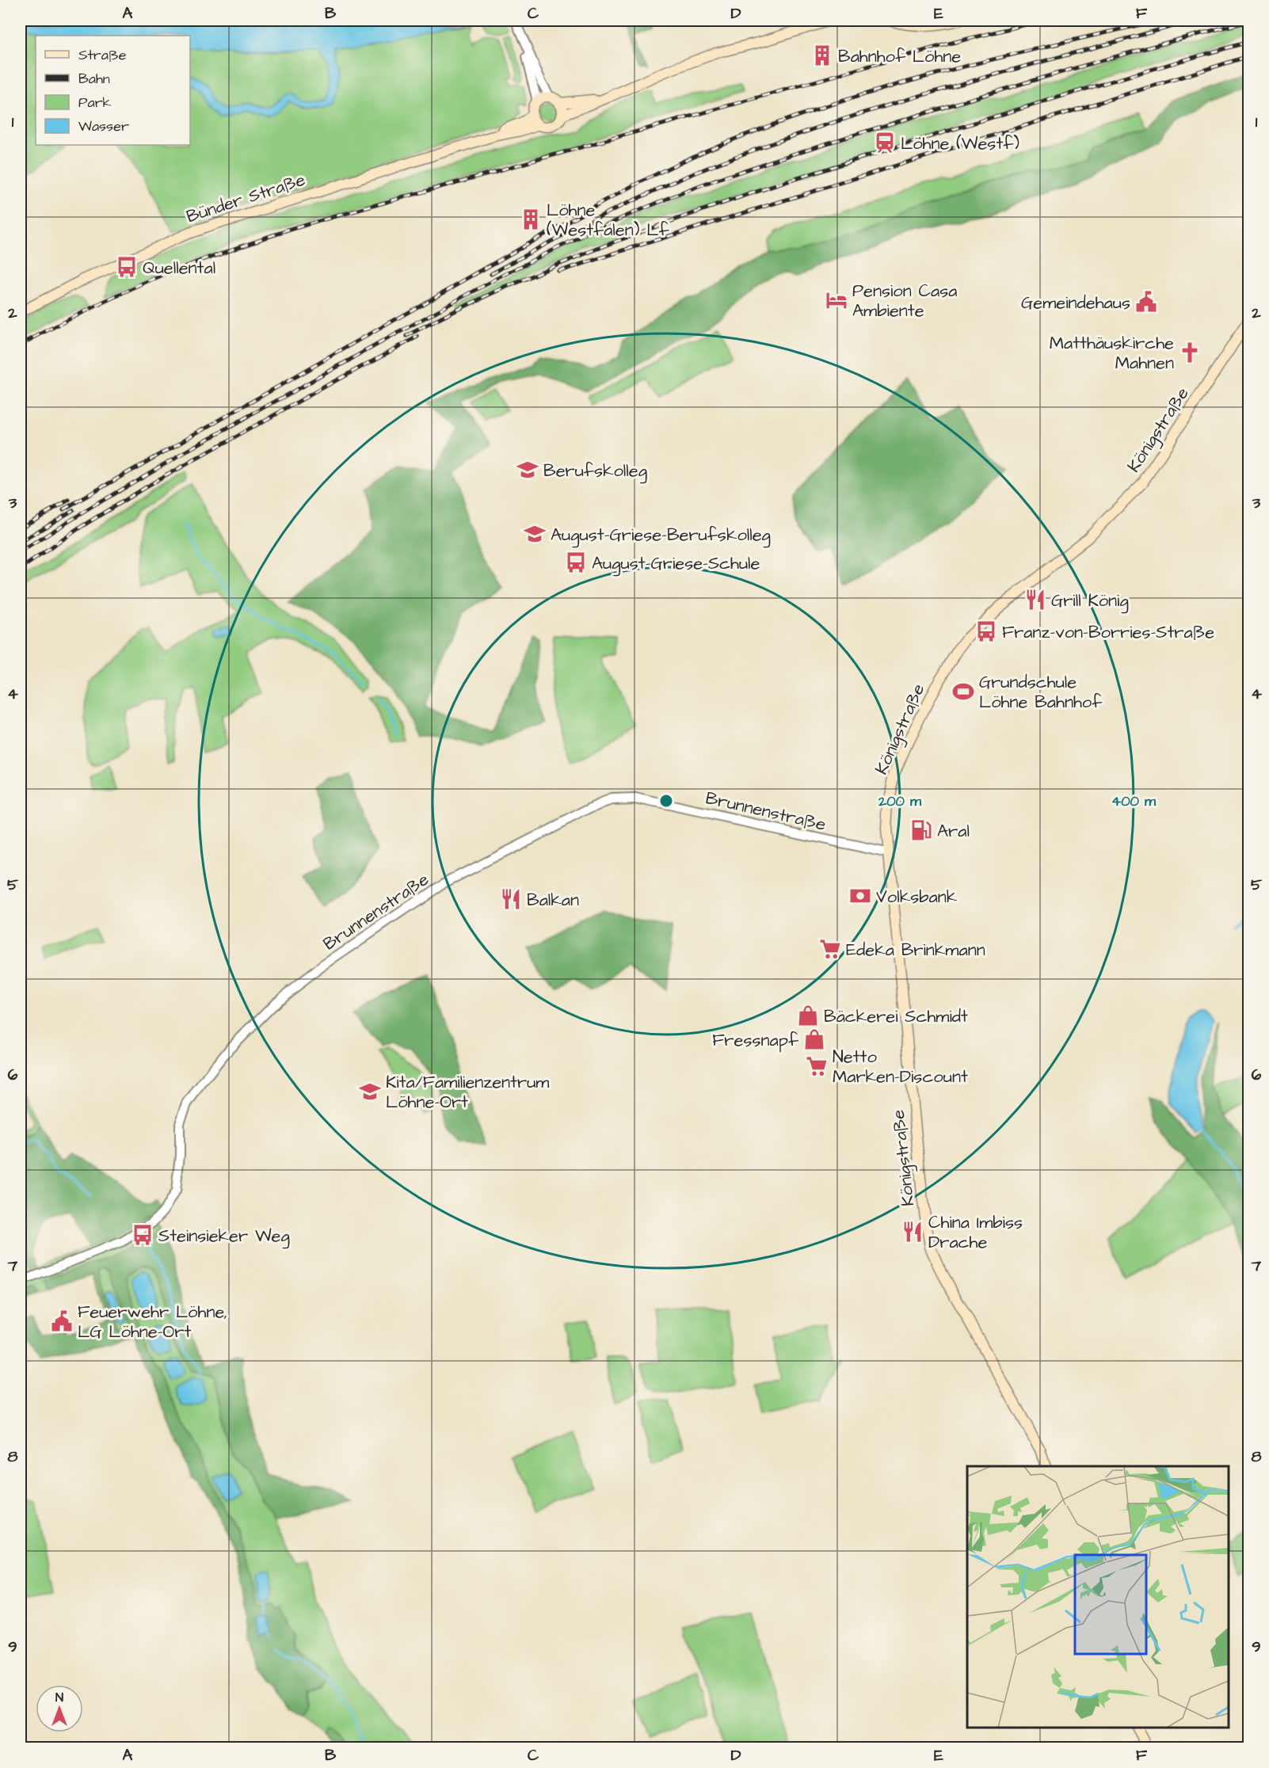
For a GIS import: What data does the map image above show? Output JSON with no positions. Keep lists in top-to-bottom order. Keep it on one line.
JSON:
{"streets":{"main road":["Bünder Straße","Königstraße"],"street":["Brunnenstraße"]},"crossings":[["Königstraße","Brunnenstraße"]],"places":{"building":["Bahnhof Löhne","Löhne (Westfalen) Lf"],"station":["Löhne (Westf)"],"bus stop":["Quellental","August-Griese-Schule","Franz-von-Borries-Straße","Steinsieker Weg"],"hotel":["Pension Casa Ambiente"],"public building":["Gemeindehaus","Feuerwehr Löhne, LG Löhne-Ort"],"church":["Matthäuskirche Mahnen"],"school or university":["Berufskolleg","August-Griese-Berufskolleg","Kita/Familienzentrum Löhne-Ort"],"restaurant":["Grill König","Balkan","China Imbiss Drache"],"sports":["Grundschule Löhne Bahnhof"],"fuel station":["Aral"],"bank":["Volksbank"],"supermarket":["Edeka Brinkmann","Netto Marken-Discount"],"shop":["Bäckerei Schmidt","Fressnapf"]},"legend":["Straße","Bahn","Park","Wasser"],"north":"top","grid":{"columns":["A","B","C","D","E","F"],"rows":["1","2","3","4","5","6","7","8","9"]},"rings":["200 m","400 m"]}
